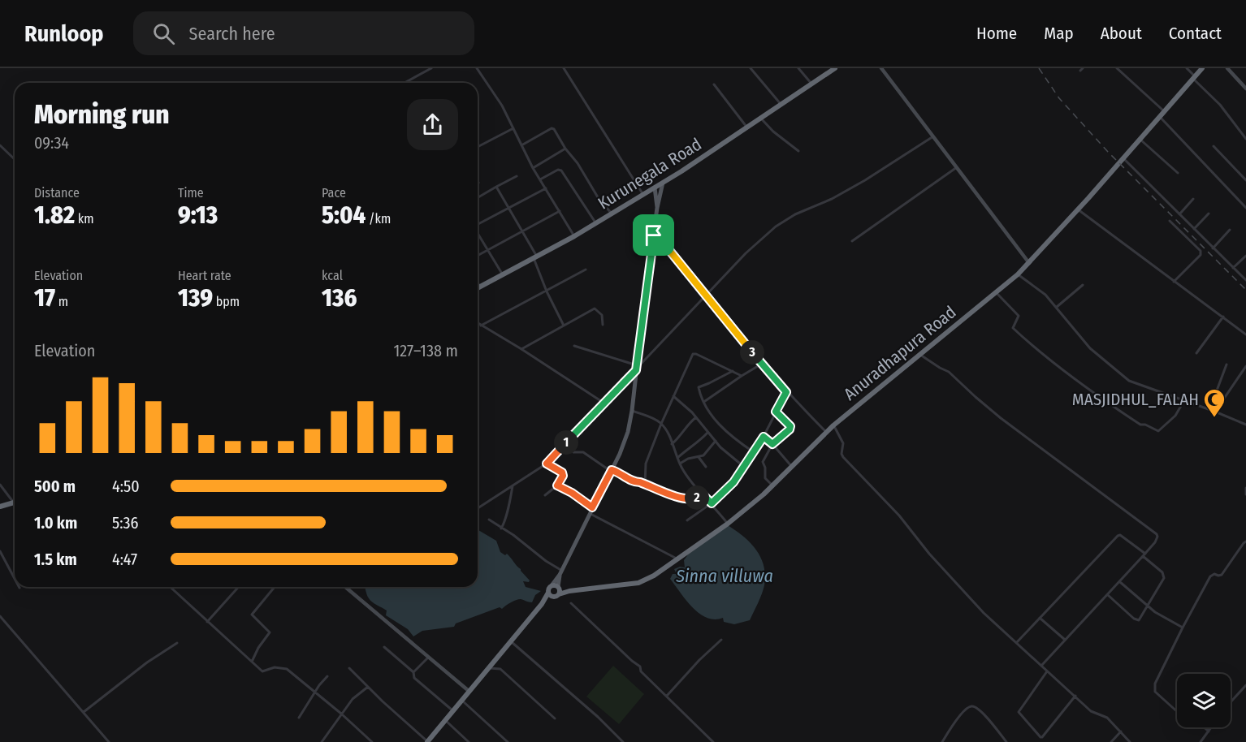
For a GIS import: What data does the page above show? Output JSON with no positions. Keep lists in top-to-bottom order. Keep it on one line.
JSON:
{"streets":{"highway":["Kurunegala Road","Anuradhapura Road"]},"water":["Sinna villuwa"],"places":{"mosque":["MASJIDHUL_FALAH"]},"page":{"header":"Runloop","search":"Search here","nav":["Home","Map","About","Contact"],"heading":["Morning run","09:34"],"stats":[["Distance","1.82 km"],["Time","9:13"],["Pace","5:04 /km"],["Elevation","17 m"],["Heart rate","139 bpm"],["kcal","136"]],"chart":["Elevation","127–138 m"],"pins":["3","1","2"],"list":[{"name":"500 m","note":"4:50"},{"name":"1.0 km","note":"5:36"},{"name":"1.5 km","note":"4:47"}]}}
